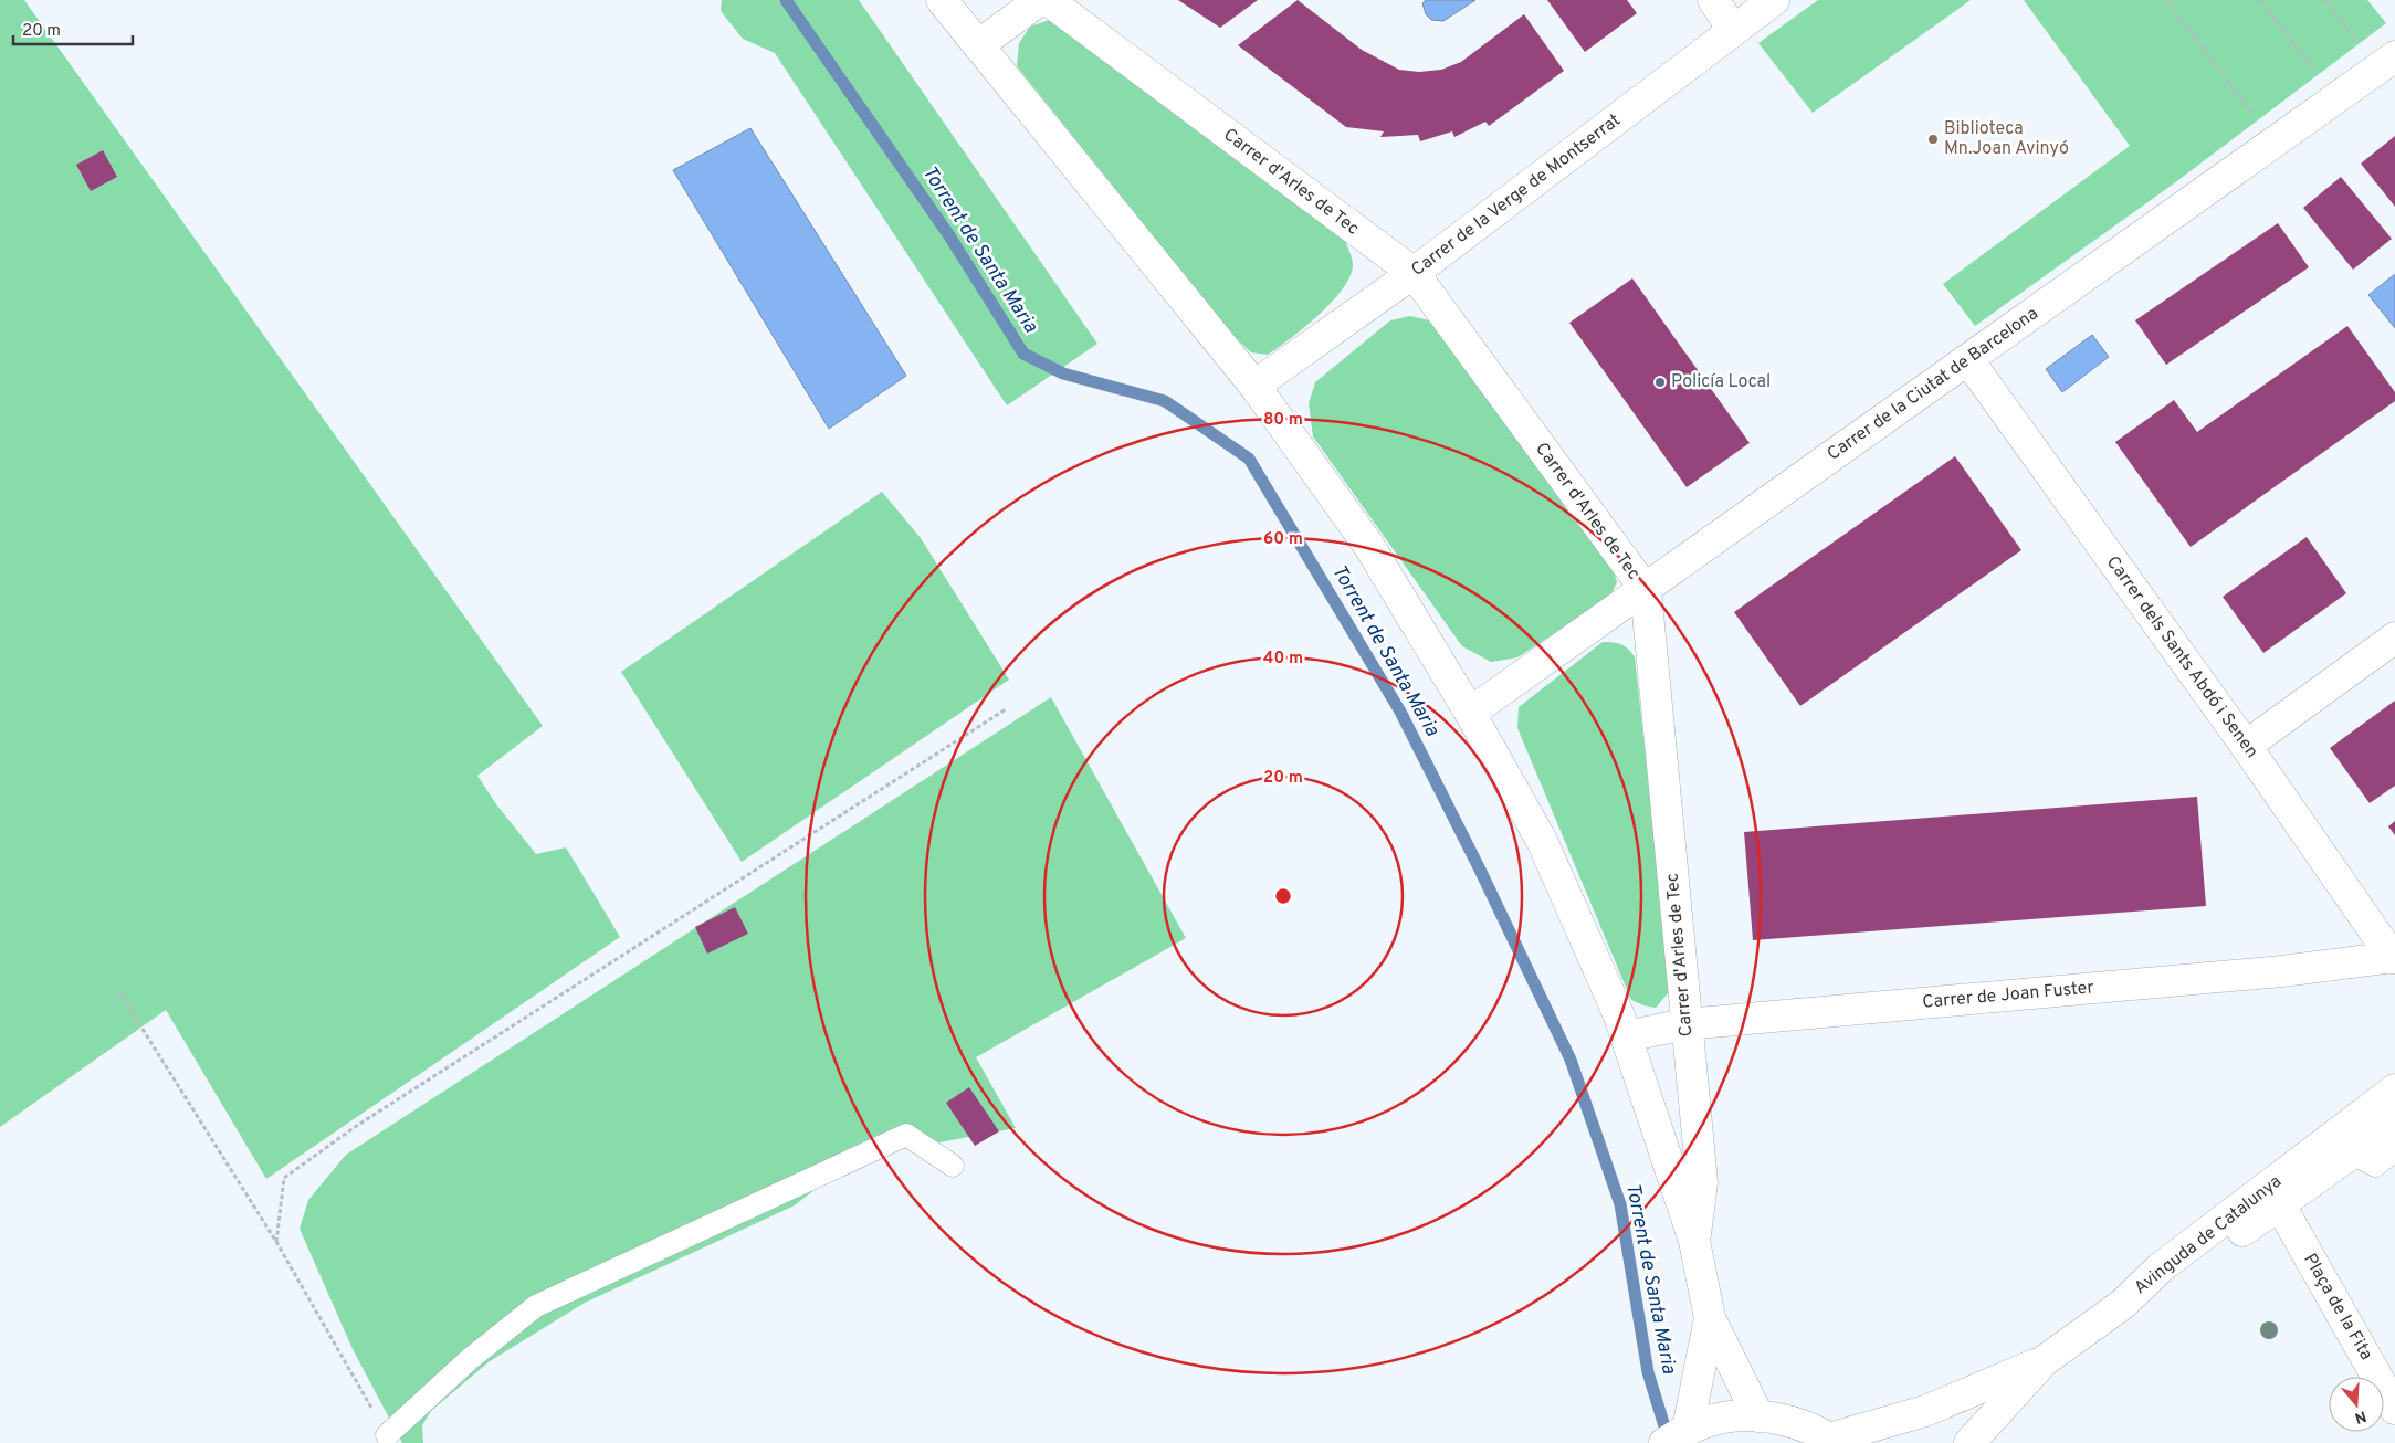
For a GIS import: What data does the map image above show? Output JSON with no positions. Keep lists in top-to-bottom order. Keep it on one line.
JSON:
{"streets":{"street":["Carrer d'Arles de Tec","Carrer de la Verge de Montserrat","Carrer de la Ciutat de Barcelona","Carrer dels Sants Abdó i Senen","Carrer de Joan Fuster","Avinguda de Catalunya","Plaça de la Fita"]},"crossings":[["Carrer d'Arles de Tec","Carrer de la Verge de Montserrat"],["Carrer d'Arles de Tec","Carrer de la Ciutat de Barcelona"],["Carrer d'Arles de Tec","Carrer de Joan Fuster"],["Carrer de la Ciutat de Barcelona","Carrer dels Sants Abdó i Senen"],["Carrer dels Sants Abdó i Senen","Carrer de Joan Fuster"],["Avinguda de Catalunya","Plaça de la Fita"]],"water":["Torrent de Santa Maria"],"places":["Biblioteca Mn.Joan Avinyó","Policía Local"],"scale_bar":"20 m","north":"bottom","rings":["80 m","60 m","40 m","20 m"]}
